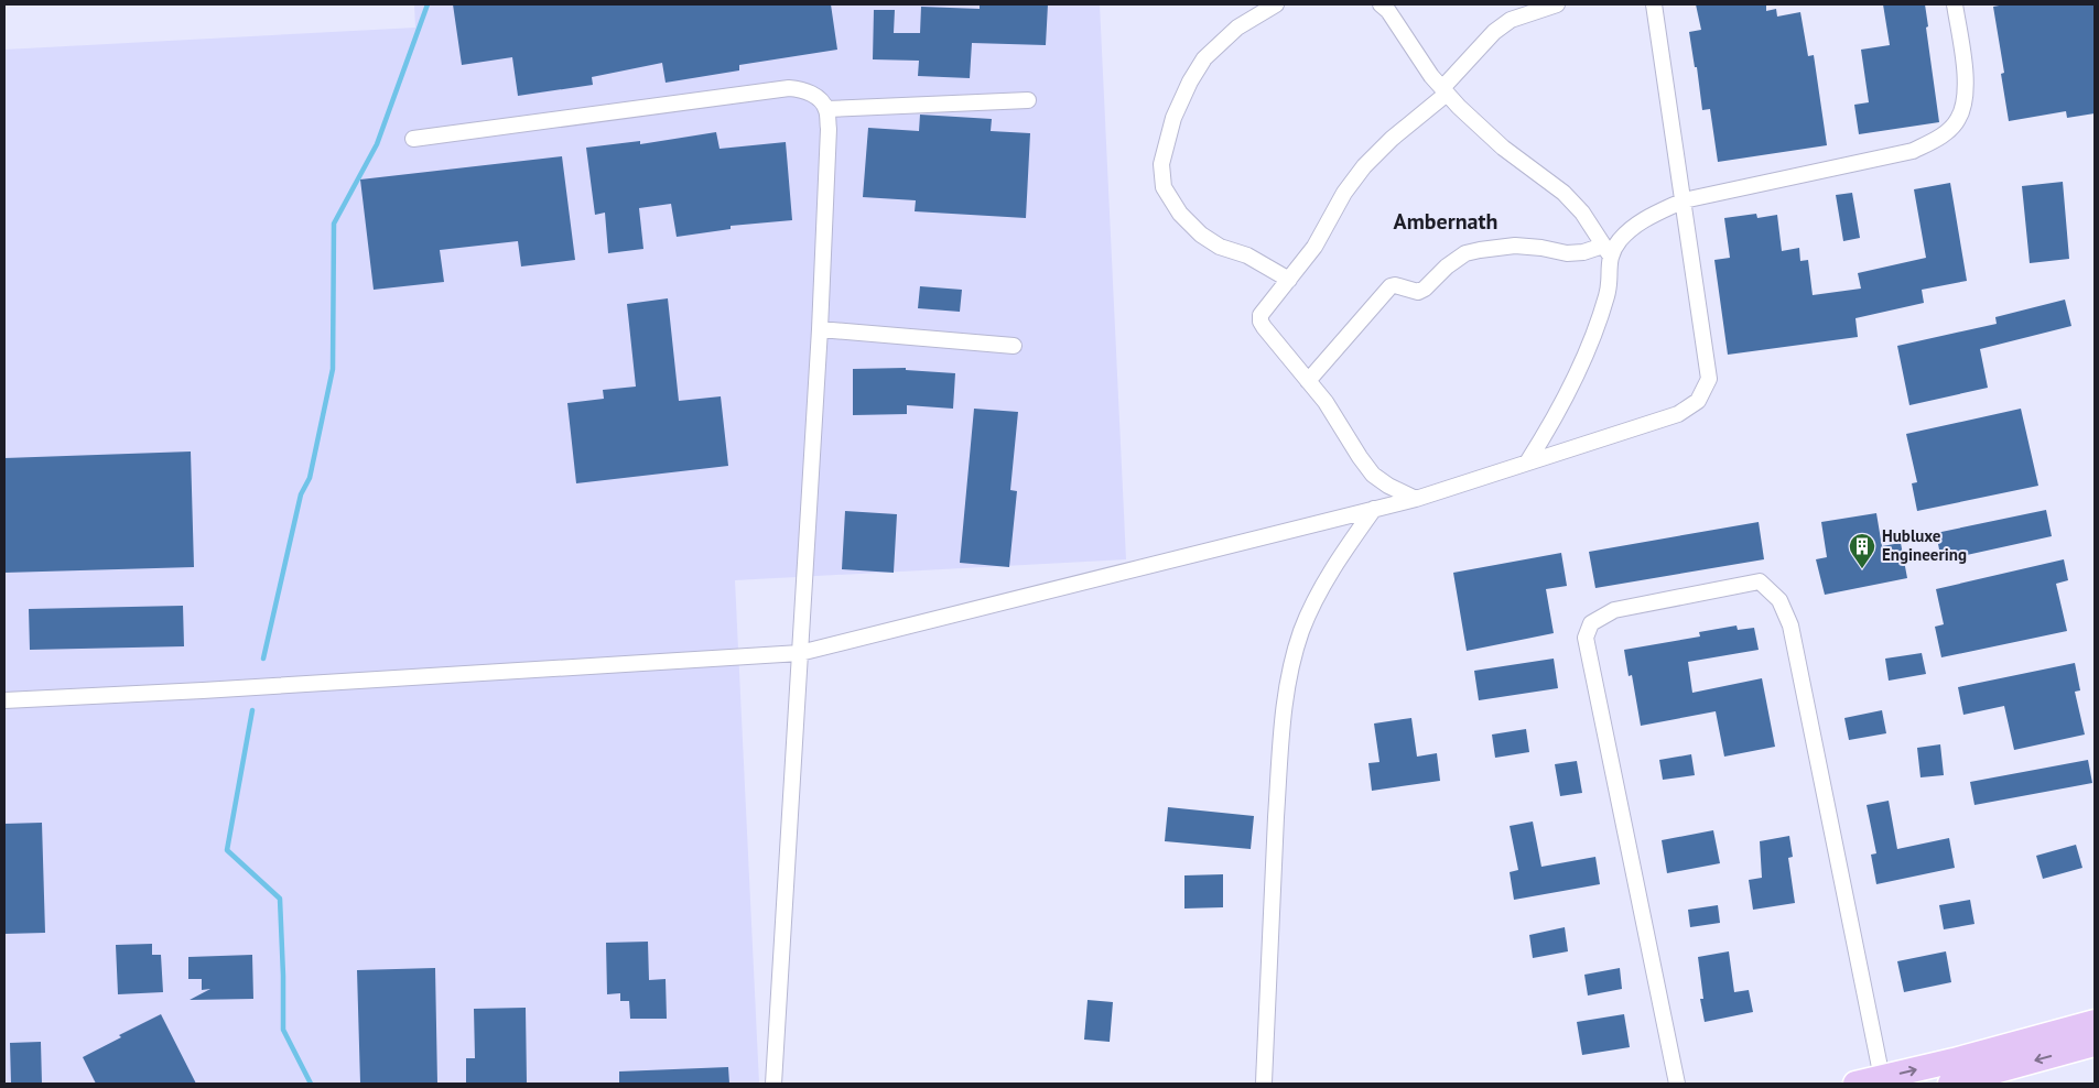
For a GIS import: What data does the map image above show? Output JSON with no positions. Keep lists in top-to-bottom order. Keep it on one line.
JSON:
{"districts":["Ambernath"],"places":{"building":["Hubluxe Engineering"]}}
